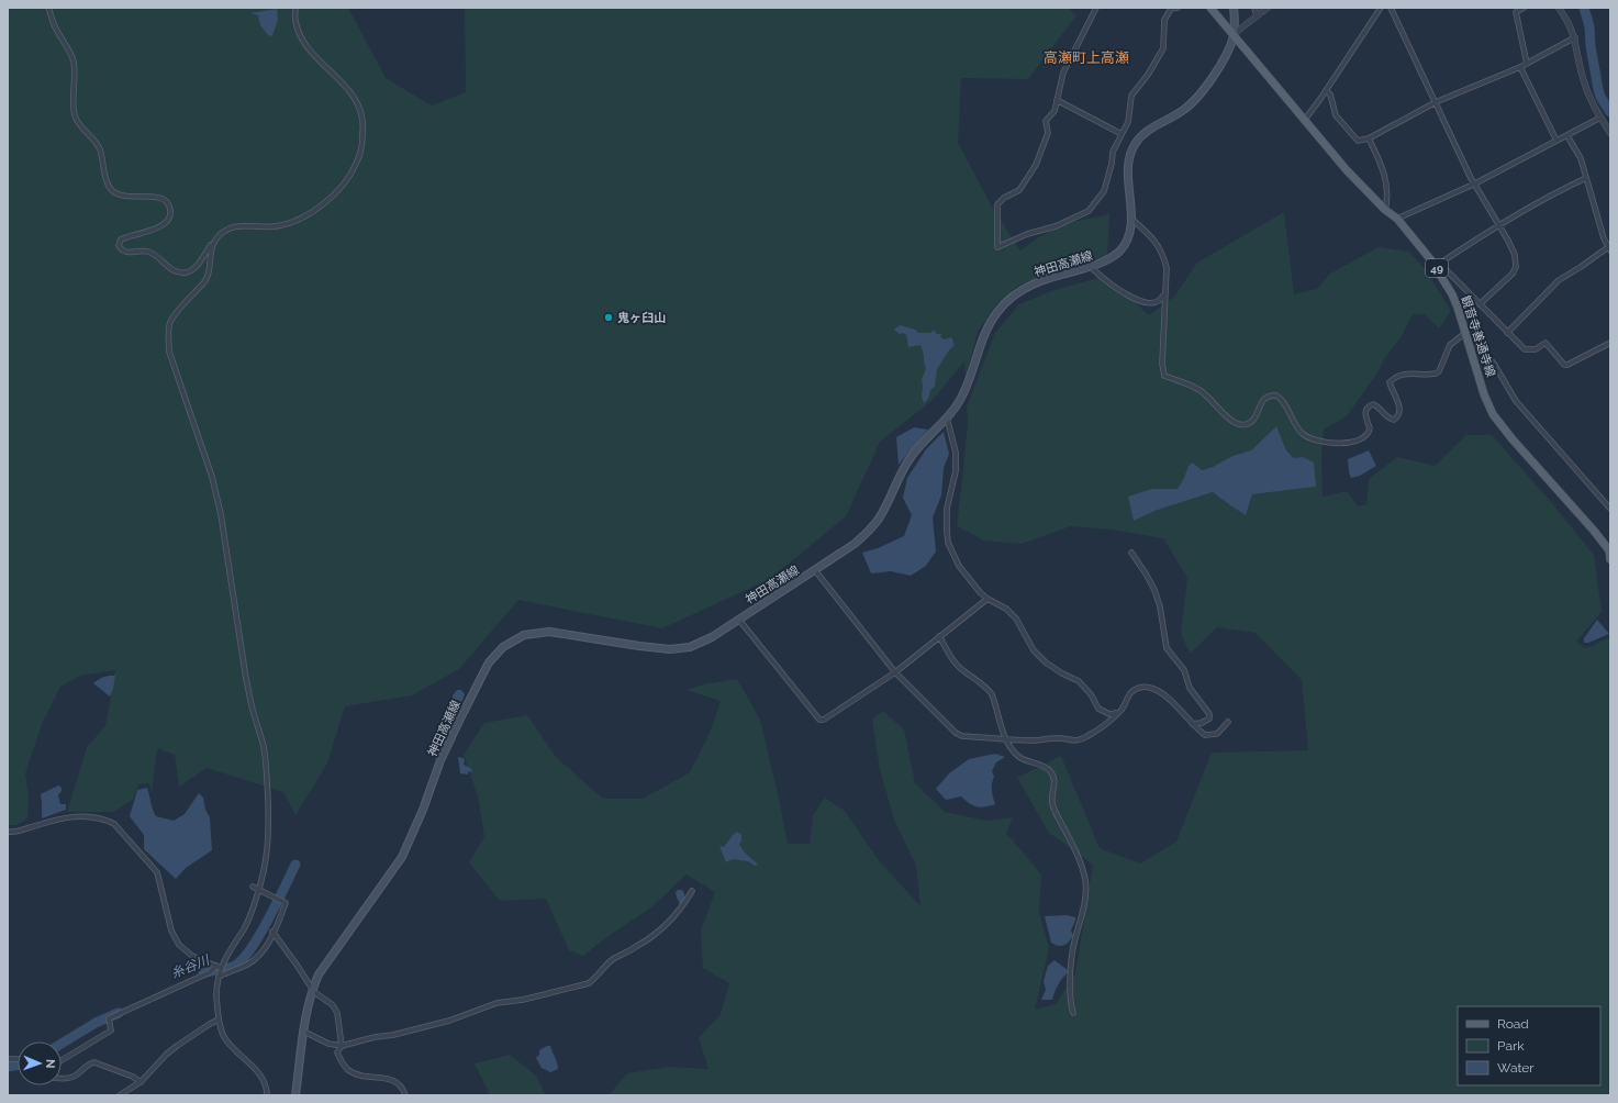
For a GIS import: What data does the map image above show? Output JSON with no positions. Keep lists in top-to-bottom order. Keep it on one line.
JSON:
{"streets":{"main road":["神田高瀬線","49","観音寺善通寺線"]},"crossings":[["神田高瀬線","観音寺善通寺線"]],"districts":["高瀬町上高瀬"],"water":["糸谷川"],"places":["鬼ヶ臼山"],"legend":["Road","Park","Water"],"north":"right"}
